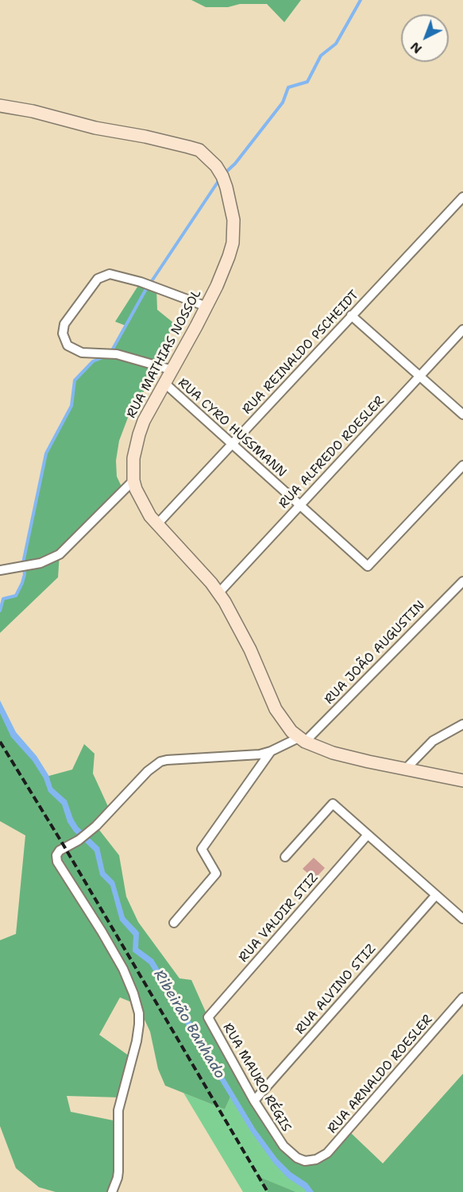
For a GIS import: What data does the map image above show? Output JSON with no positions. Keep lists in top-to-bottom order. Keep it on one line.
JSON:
{"streets":{"street":["RUA REINALDO PSCHEIDT","RUA MATHIAS NOSSOL","RUA CYRO HUSSMANN","RUA ALFREDO ROESLER","RUA JOÃO AUGUSTIN","RUA VALDIR STIZ","RUA ALVINO STIZ","RUA ARNALDO ROESLER","RUA MAURO RÉGIS"]},"crossings":[["RUA REINALDO PSCHEIDT","RUA MATHIAS NOSSOL"],["RUA REINALDO PSCHEIDT","RUA CYRO HUSSMANN"],["RUA MATHIAS NOSSOL","RUA CYRO HUSSMANN"],["RUA MATHIAS NOSSOL","RUA ALFREDO ROESLER"],["RUA MATHIAS NOSSOL","RUA JOÃO AUGUSTIN"],["RUA CYRO HUSSMANN","RUA ALFREDO ROESLER"],["RUA VALDIR STIZ","RUA MAURO RÉGIS"],["RUA ALVINO STIZ","RUA MAURO RÉGIS"],["RUA ARNALDO ROESLER","RUA MAURO RÉGIS"]],"water":["Ribeirão Banhado"],"north":"bottom left"}
